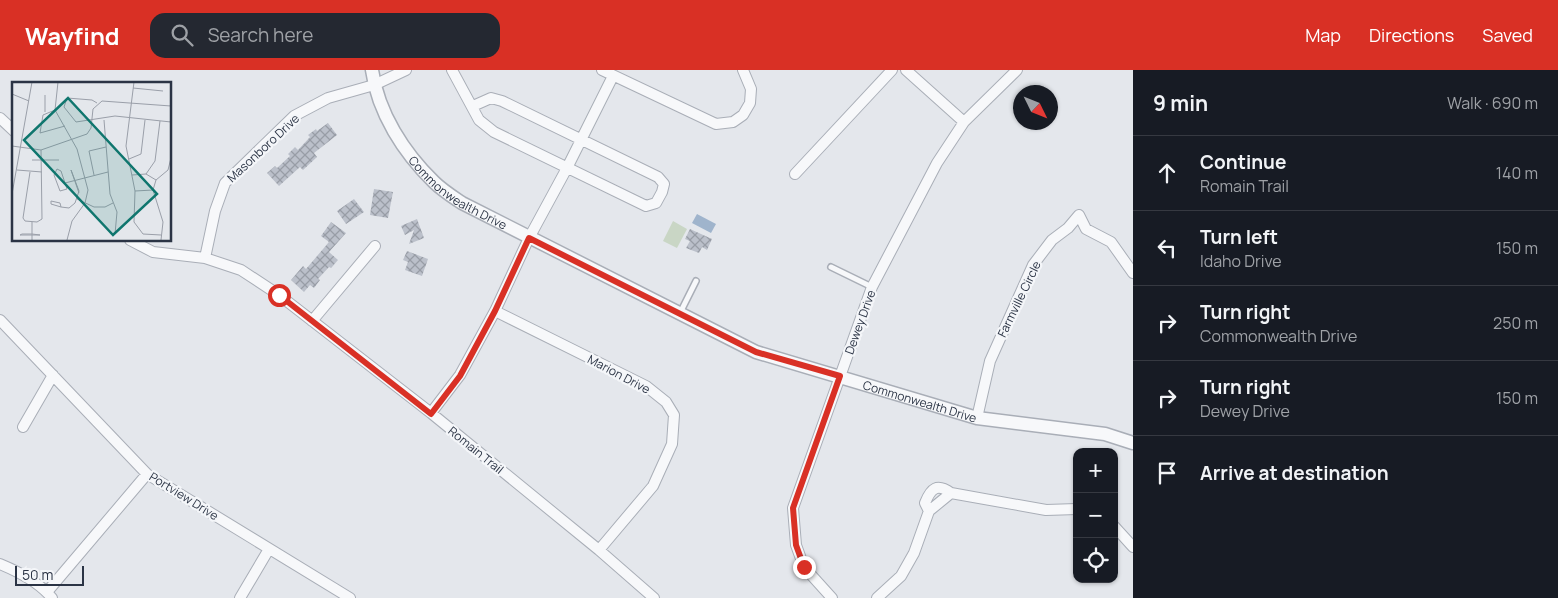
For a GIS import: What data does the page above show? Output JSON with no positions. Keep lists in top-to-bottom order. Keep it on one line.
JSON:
{"streets":{"street":["Masonboro Drive","Commonwealth Drive","Farmville Circle","Dewey Drive","Marion Drive","Romain Trail","Portview Drive"]},"crossings":[["Masonboro Drive","Commonwealth Drive"],["Masonboro Drive","Romain Trail"],["Commonwealth Drive","Farmville Circle"],["Commonwealth Drive","Dewey Drive"],["Marion Drive","Romain Trail"]],"scale_bar":"50 m","north":"bottom right","page":{"header":"Wayfind","search":"Search here","nav":["Map","Directions","Saved"],"heading":["9 min","Walk · 690 m"],"list":[["Continue","Romain Trail","140 m"],["Turn left","Idaho Drive","150 m"],["Turn right","Commonwealth Drive","250 m"],["Turn right","Dewey Drive","150 m"],"Arrive at destination"],"map_buttons":["+","−"],"scale":"50 m"}}
